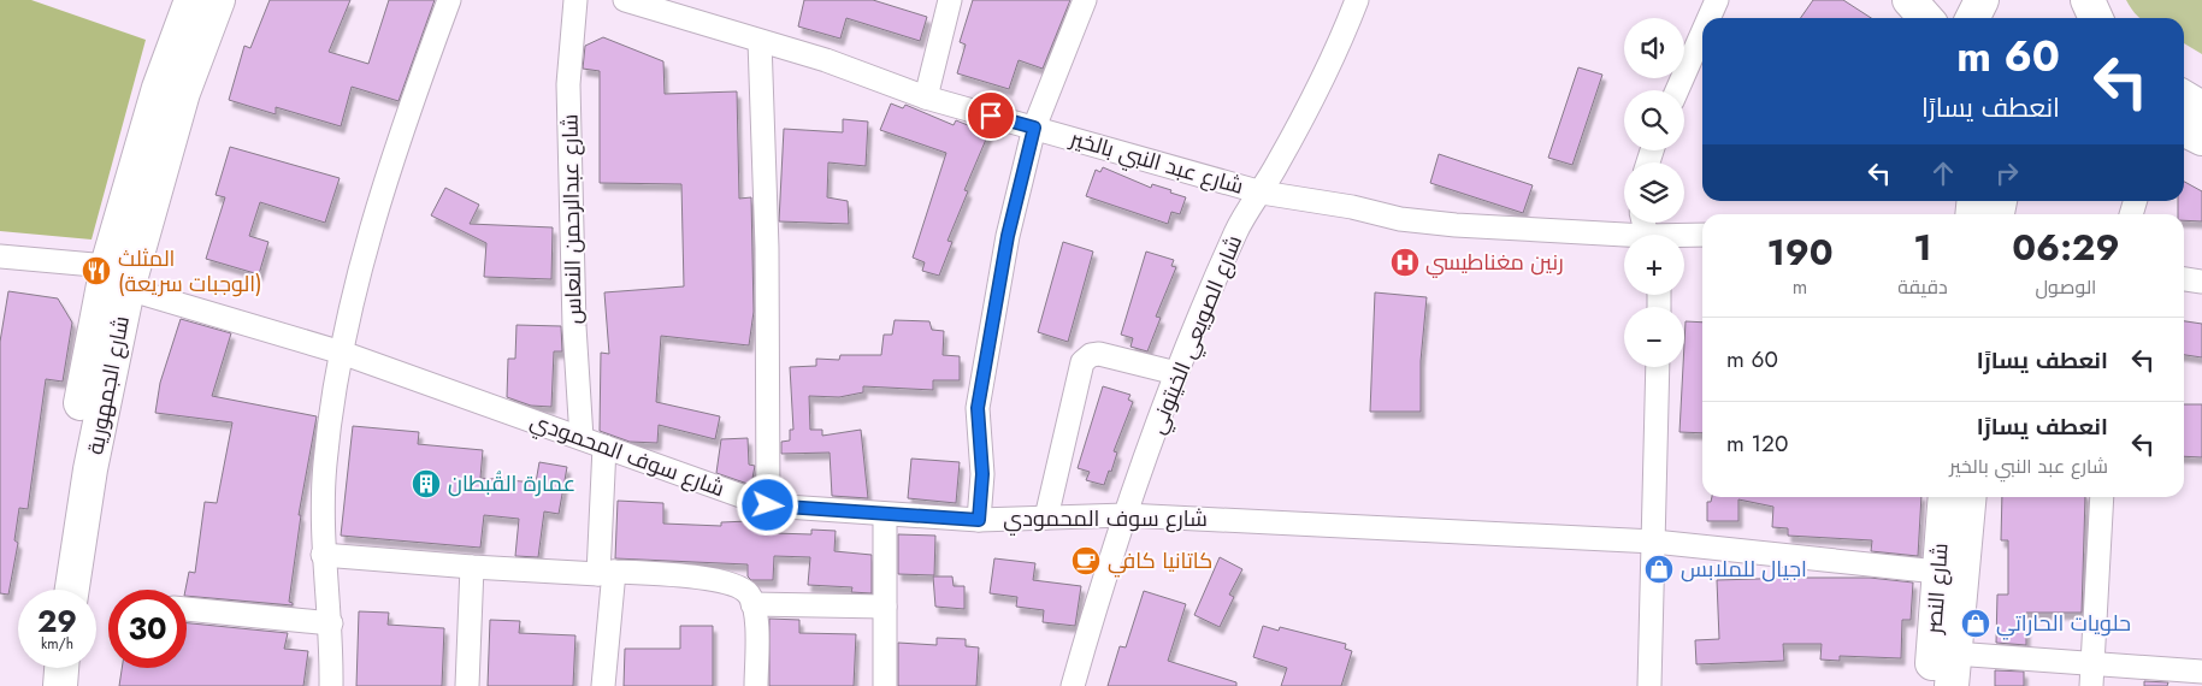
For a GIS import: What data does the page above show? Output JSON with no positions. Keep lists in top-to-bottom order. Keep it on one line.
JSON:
{"streets":{"main road":["شارع الجمهورية","شارع النصر"],"street":["شارع عبد النبي بالخير","شارع عبدالرحمن النعاس","شارع الصويعي الخيتوني","شارع سوف المحمودي"]},"crossings":[["شارع عبد النبي بالخير","شارع الصويعي الخيتوني"],["شارع عبدالرحمن النعاس","شارع سوف المحمودي"],["شارع الصويعي الخيتوني","شارع سوف المحمودي"],["شارع الجمهورية","شارع سوف المحمودي"],["شارع سوف المحمودي","شارع النصر"]],"places":{"hospital":["رنين مغناطيسي"],"restaurant":["المثلث (الوجبات سريعة)"],"building":["عمارة القُبطان"],"cafe":["كاتانيا كافي"],"shop":["اجيال للملابس","حلويات الحاراتي"]},"page":{"map_buttons":["+","−"],"turn":["60 m","انعطف يسارًا"],"eta":["06:29","الوصول","1","دقيقة","190","m"],"list":[{"name":"انعطف يسارًا","value":"60 m"},{"name":"انعطف يسارًا","note":"شارع عبد النبي بالخير","value":"120 m"}],"speed":"29 km/h","limit":"30"}}
